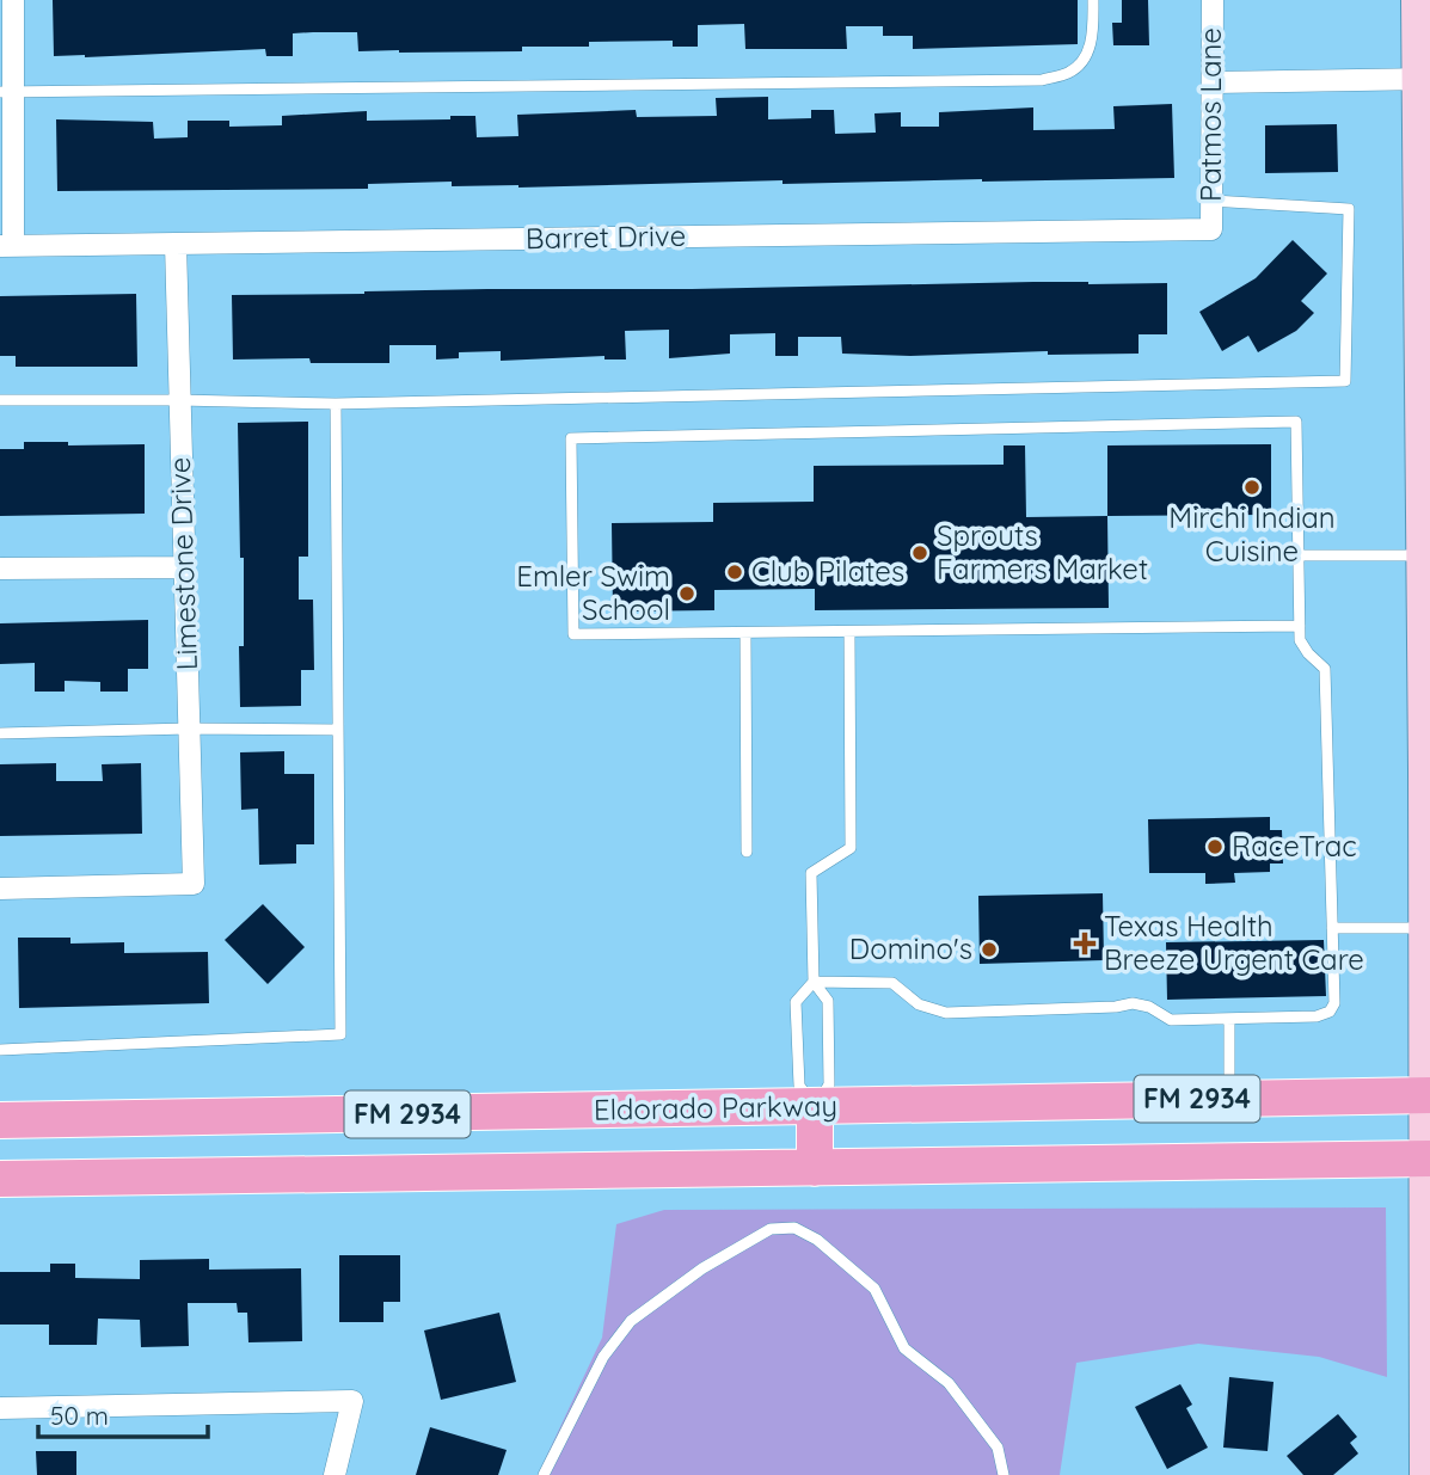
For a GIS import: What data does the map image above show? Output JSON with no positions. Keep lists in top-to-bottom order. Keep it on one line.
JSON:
{"streets":{"main road":["FM 2934","Eldorado Parkway"],"street":["Patmos Lane","Barret Drive","Limestone Drive"]},"crossings":[["Patmos Lane","Barret Drive"],["Barret Drive","Limestone Drive"]],"places":{"other":["Mirchi Indian Cuisine","Sprouts Farmers Market","Club Pilates","Emler Swim School","RaceTrac","Domino's"],"health":["Texas Health Breeze Urgent Care"]},"scale_bar":"50 m"}
